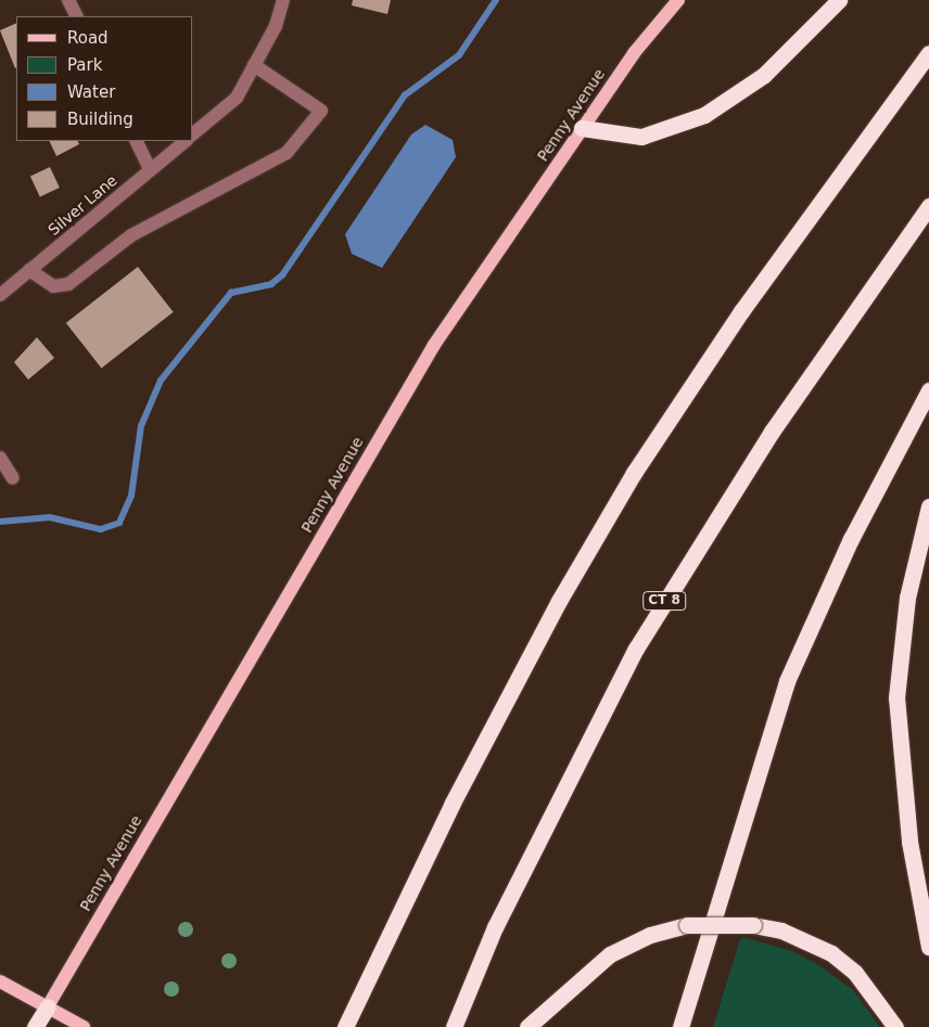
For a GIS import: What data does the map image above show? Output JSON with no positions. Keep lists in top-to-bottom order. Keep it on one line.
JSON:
{"streets":{"highway":["CT 8"],"main road":["Penny Avenue"],"street":["Silver Lane"]},"legend":["Road","Park","Water","Building"]}
